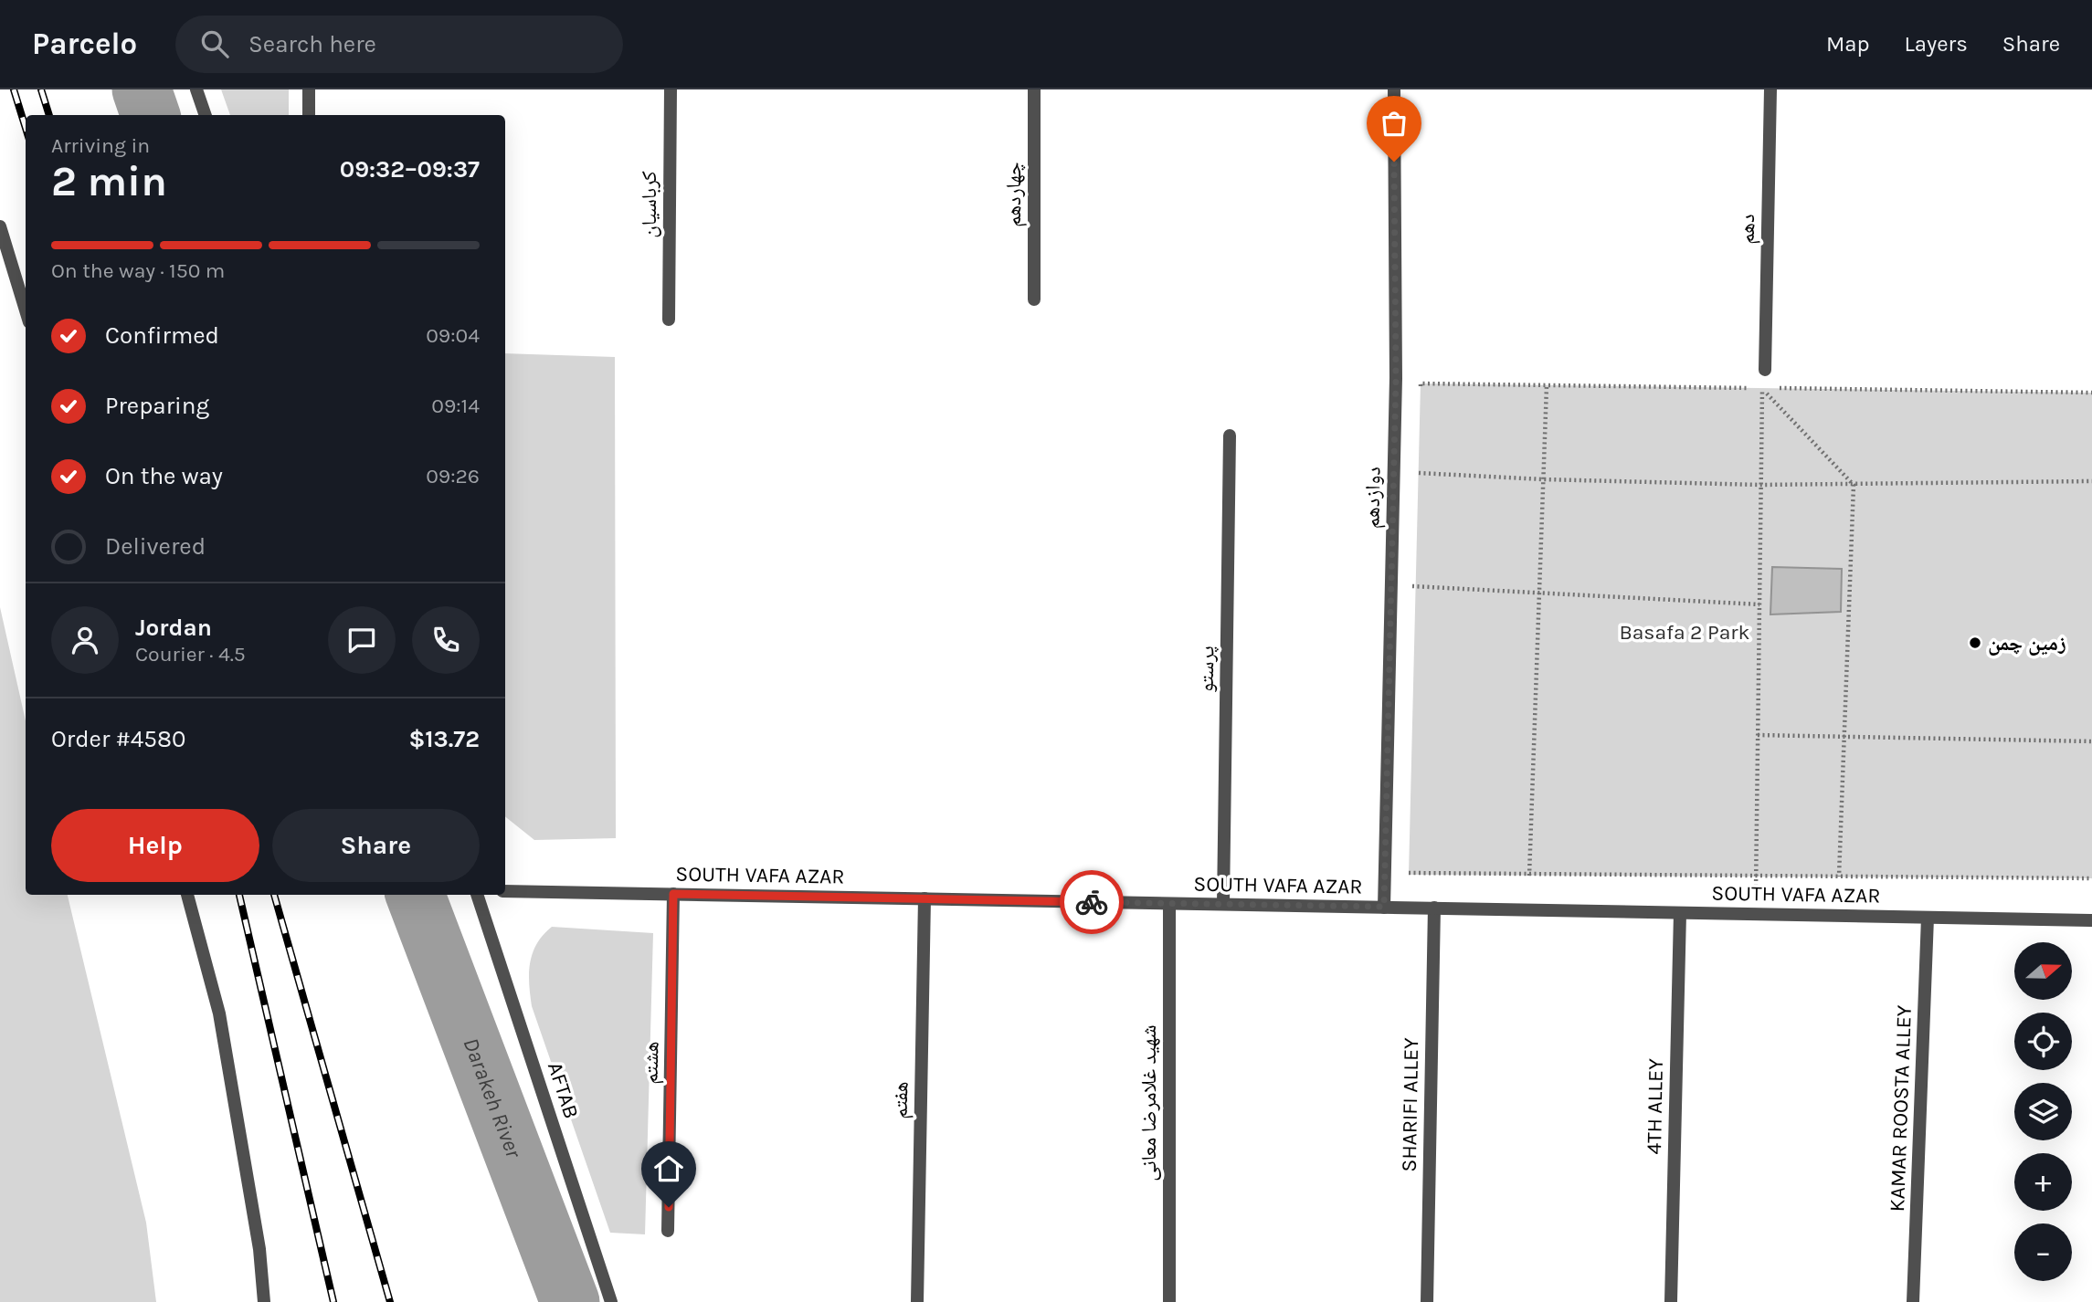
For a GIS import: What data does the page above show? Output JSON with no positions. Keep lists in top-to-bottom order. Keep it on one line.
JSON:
{"streets":{"street":["چهاردهم","کرباسیان","دهم","دوازدهم","پرستو","SOUTH VAFA AZAR","هشتم","AFTAB","هفتم","شهید غلامرضا معانی","SHARIFI ALLEY","4TH ALLEY","KAMAR ROOSTA ALLEY"]},"crossings":[["دوازدهم","SOUTH VAFA AZAR"],["پرستو","SOUTH VAFA AZAR"],["SOUTH VAFA AZAR","هشتم"],["SOUTH VAFA AZAR","هفتم"],["SOUTH VAFA AZAR","شهید غلامرضا معانی"],["SOUTH VAFA AZAR","SHARIFI ALLEY"],["SOUTH VAFA AZAR","4TH ALLEY"],["SOUTH VAFA AZAR","KAMAR ROOSTA ALLEY"]],"water":["Darakeh River"],"parks":["Basafa 2 Park"],"places":["زمین چمن"],"north":"right","page":{"header":"Parcelo","search":"Search here","nav":["Map","Layers","Share"],"heading":["2 min","Arriving in","09:32–09:37"],"panel":["Jordan","Courier · 4.5","Order #4580","$13.72"],"bar":"On the way · 150 m","list":[["Confirmed","09:04"],["Preparing","09:14"],["On the way","09:26"],"Delivered"],"buttons":["Help","Share"],"map_buttons":["+","−"]}}
